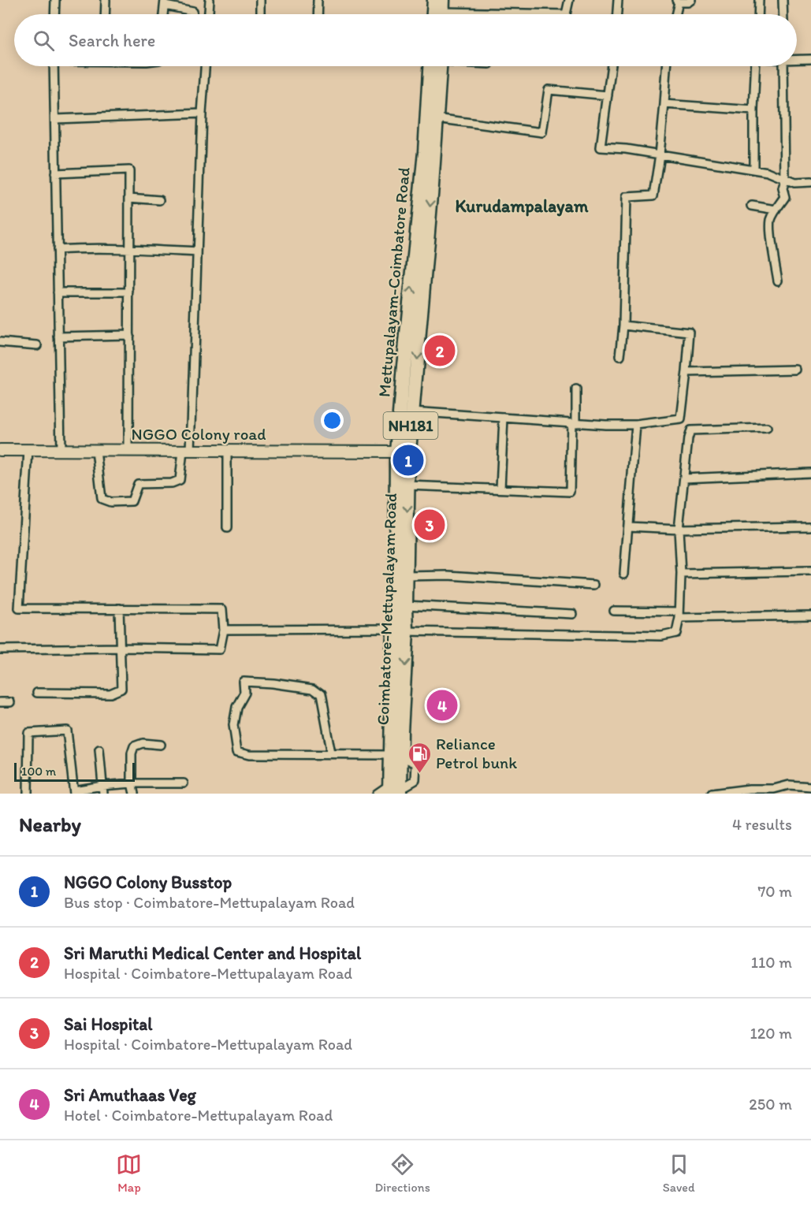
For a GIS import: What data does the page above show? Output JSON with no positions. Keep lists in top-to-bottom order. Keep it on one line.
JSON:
{"streets":{"highway":["Mettupalayam-Coimbatore Road","NH181","Coimbatore-Mettupalayam Road"],"street":["NGGO Colony road"]},"crossings":[["Mettupalayam-Coimbatore Road","NGGO Colony road"],["Mettupalayam-Coimbatore Road","Coimbatore-Mettupalayam Road"],["NGGO Colony road","Coimbatore-Mettupalayam Road"]],"one_way":["Mettupalayam-Coimbatore Road","Coimbatore-Mettupalayam Road"],"districts":["Kurudampalayam"],"places":{"fuel station":["Reliance Petrol bunk"]},"scale_bar":"100 m","page":{"search":"Search here","pins":["2","1","3","4"],"scale":"100 m","heading":["Nearby","4 results"],"list":[{"mark":"1","name":"NGGO Colony Busstop","note":"Bus stop · Coimbatore-Mettupalayam Road","value":"70 m"},{"mark":"2","name":"Sri Maruthi Medical Center and Hospital","note":"Hospital · Coimbatore-Mettupalayam Road","value":"110 m"},{"mark":"3","name":"Sai Hospital","note":"Hospital · Coimbatore-Mettupalayam Road","value":"120 m"},{"mark":"4","name":"Sri Amuthaas Veg","note":"Hotel · Coimbatore-Mettupalayam Road","value":"250 m"}],"nav":["Map","Directions","Saved"]}}
